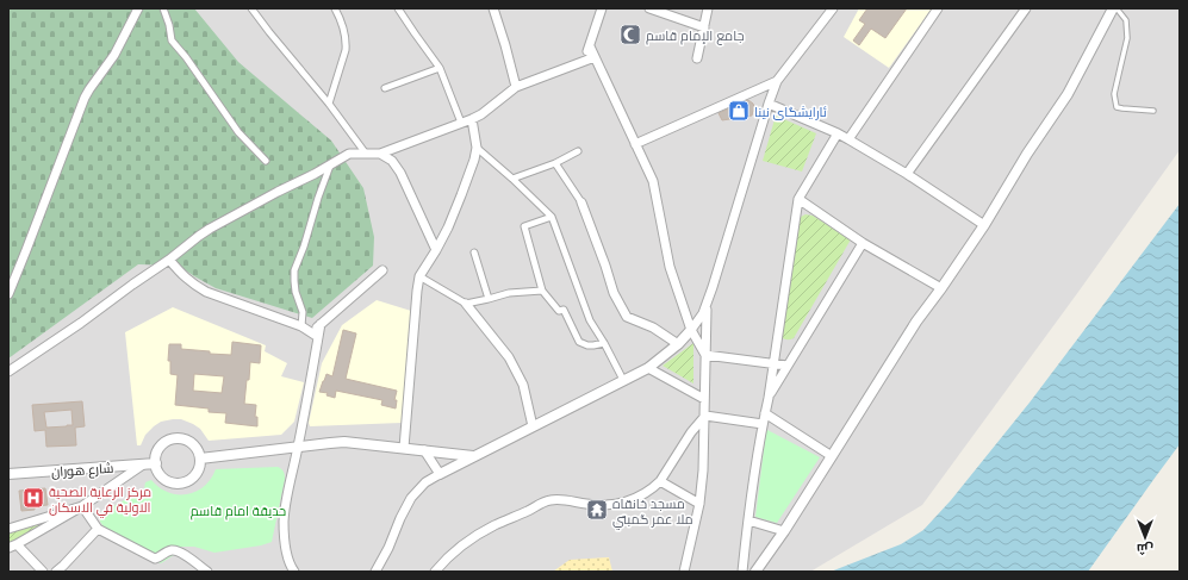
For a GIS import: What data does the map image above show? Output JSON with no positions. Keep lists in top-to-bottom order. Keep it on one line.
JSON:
{"streets":{"street":["شارع هوران"]},"parks":["حديقة امام قاسم"],"places":{"mosque":["جامع الإمام قاسم"],"shop":["ئارایشگای نینا"],"hospital":["مركز الرعاية الصحية الاولية في الاسكان"],"temple":["مسجد خانقاه ملا عمر گمبتي"]},"north":"bottom"}
